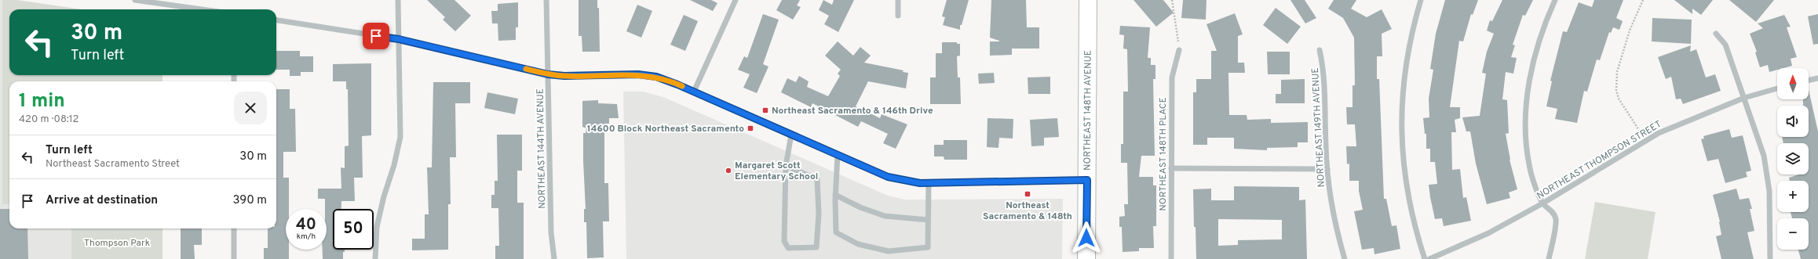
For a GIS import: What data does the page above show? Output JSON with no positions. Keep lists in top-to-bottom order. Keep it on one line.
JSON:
{"streets":{"main road":["NORTHEAST 148TH AVENUE"],"street":["NORTHEAST 149TH AVENUE","NORTHEAST 144TH AVENUE","NORTHEAST 148TH PLACE","NORTHEAST THOMPSON STREET"]},"parks":["Thompson Park"],"places":{"transit":["Northeast Sacramento & 146th Drive","14600 Block Northeast Sacramento","Northeast Sacramento & 148th"],"other":["Margaret Scott Elementary School"]},"north":"top","page":{"turn":["30 m","Turn left"],"map_buttons":["+","−"],"heading":["1 min","420 m · 08:12"],"list":[{"name":"Turn left","note":"Northeast Sacramento Street","value":"30 m"},{"name":"Arrive at destination","value":"390 m"}],"speed":"40 km/h","limit":"50"}}
